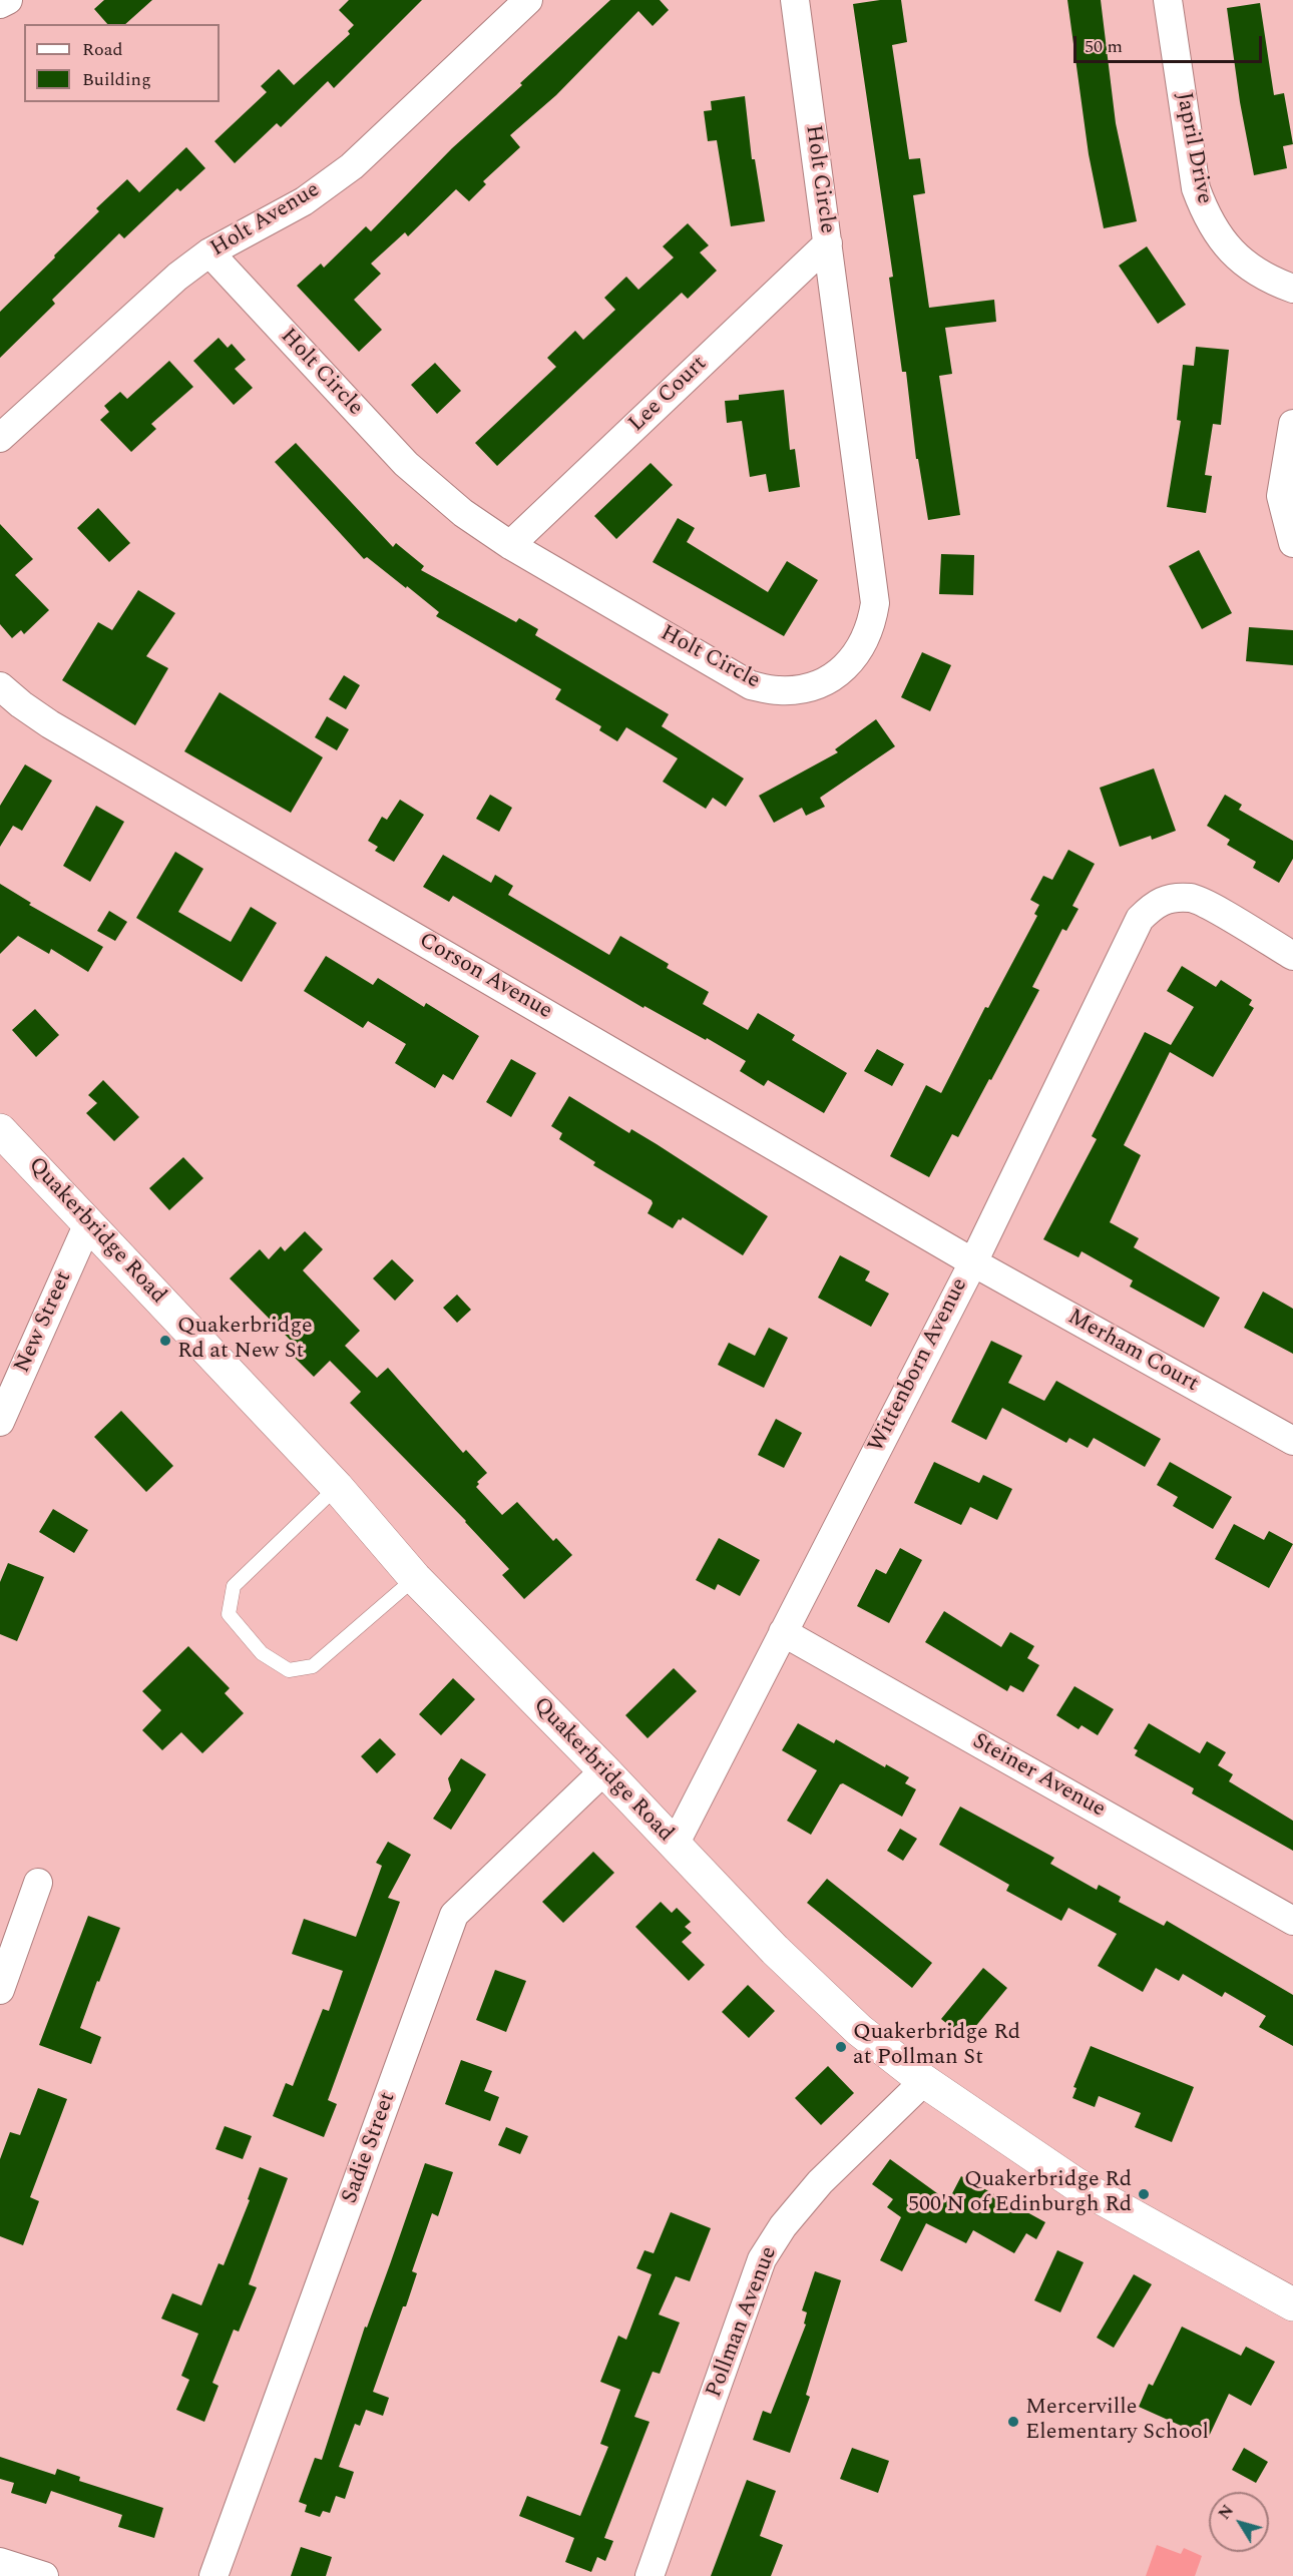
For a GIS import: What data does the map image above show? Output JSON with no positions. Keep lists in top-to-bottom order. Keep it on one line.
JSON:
{"streets":{"main road":["Quakerbridge Road"],"street":["Japril Drive","Holt Circle","Holt Avenue","Lee Court","Corson Avenue","New Street","Merham Court","Wittenborn Avenue","Steiner Avenue","Sadie Street","Pollman Avenue"]},"crossings":[["Holt Circle","Holt Avenue"],["Holt Circle","Lee Court"],["Corson Avenue","Merham Court"],["Corson Avenue","Wittenborn Avenue"],["Quakerbridge Road","New Street"],["Quakerbridge Road","Wittenborn Avenue"],["Quakerbridge Road","Sadie Street"],["Quakerbridge Road","Pollman Avenue"],["Merham Court","Wittenborn Avenue"],["Wittenborn Avenue","Steiner Avenue"]],"places":["Quakerbridge Rd at New St","Quakerbridge Rd at Pollman St","Quakerbridge Rd 500'N of Edinburgh Rd","Mercerville Elementary School"],"legend":["Road","Building"],"scale_bar":"50 m","north":"top left"}
